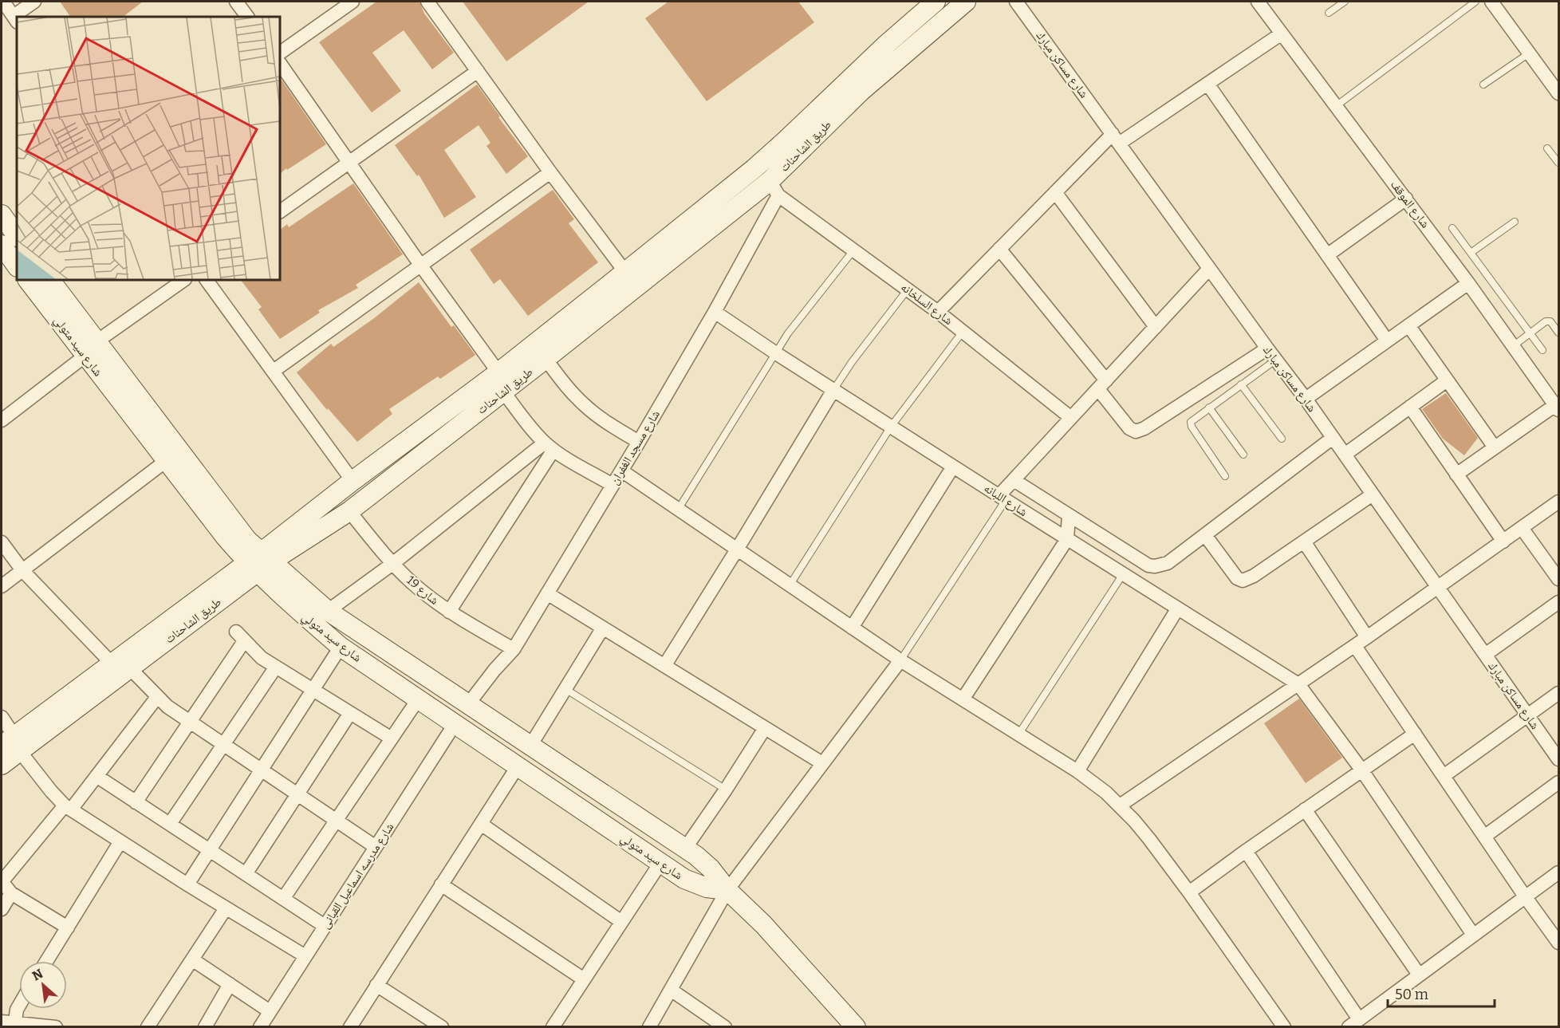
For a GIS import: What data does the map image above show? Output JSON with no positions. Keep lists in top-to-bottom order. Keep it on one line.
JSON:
{"streets":{"street":["شارع مساكن مبارك","طريق الشاحنات","شارع الموقف","شارع السلخانه","شارع سيد متولي","شارع مسجد الغفران","شارع اللبانه","شارع 19","شارع مدرسه اسماعيل القبانى"]},"crossings":[["طريق الشاحنات","شارع السلخانه"],["طريق الشاحنات","شارع سيد متولي"],["طريق الشاحنات","شارع مسجد الغفران"],["طريق الشاحنات","شارع 19"],["شارع السلخانه","شارع مسجد الغفران"],["شارع سيد متولي","شارع مسجد الغفران"],["شارع سيد متولي","شارع مدرسه اسماعيل القبانى"],["شارع مسجد الغفران","شارع اللبانه"],["شارع مسجد الغفران","شارع 19"]],"scale_bar":"50 m","north":"top left"}
